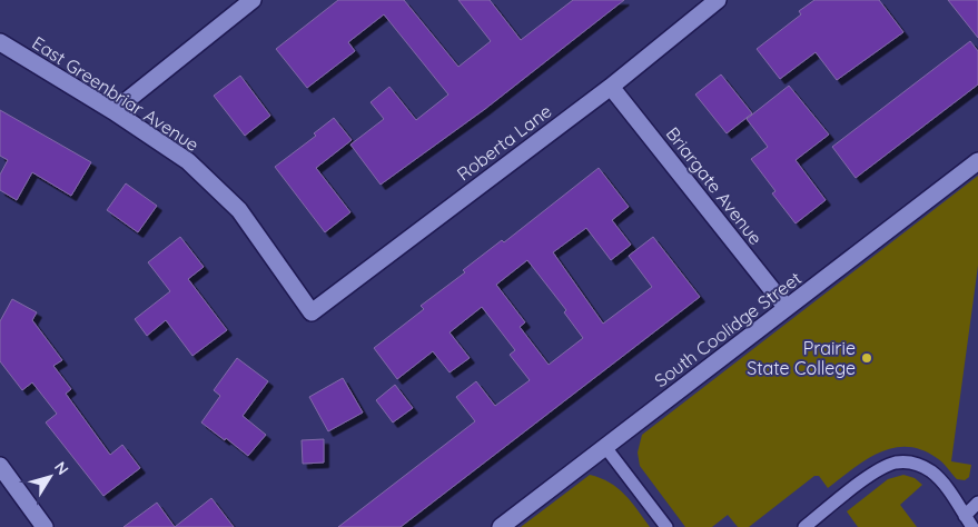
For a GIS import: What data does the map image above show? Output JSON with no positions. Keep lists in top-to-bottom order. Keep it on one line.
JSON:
{"streets":{"street":["East Greenbriar Avenue","Roberta Lane","Briargate Avenue","South Coolidge Street"]},"crossings":[["East Greenbriar Avenue","Roberta Lane"],["Roberta Lane","Briargate Avenue"],["Briargate Avenue","South Coolidge Street"]],"places":["Prairie State College"],"north":"top right"}
